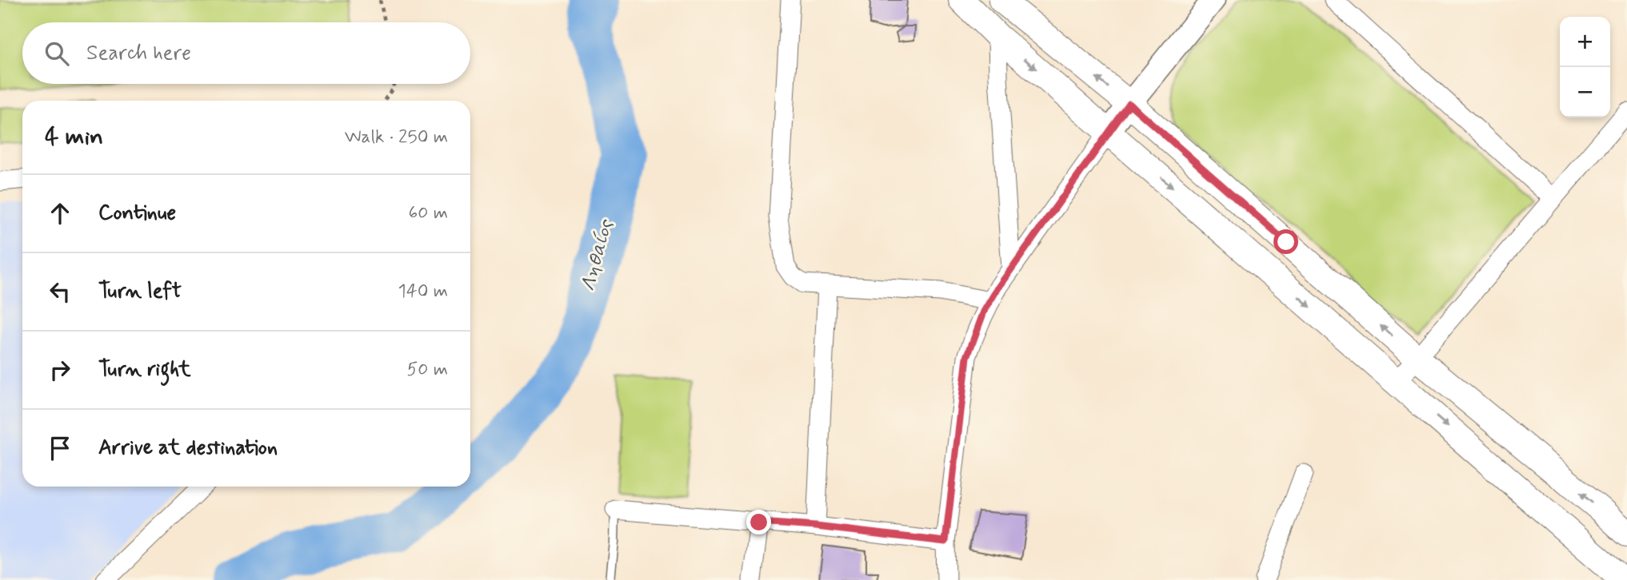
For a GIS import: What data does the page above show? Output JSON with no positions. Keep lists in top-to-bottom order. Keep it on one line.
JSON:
{"water":["Ληθαίος"],"page":{"map_buttons":["+","−"],"search":"Search here","heading":["4 min","Walk · 250 m"],"list":[["Continue","60 m"],["Turn left","140 m"],["Turn right","50 m"],"Arrive at destination"]}}
